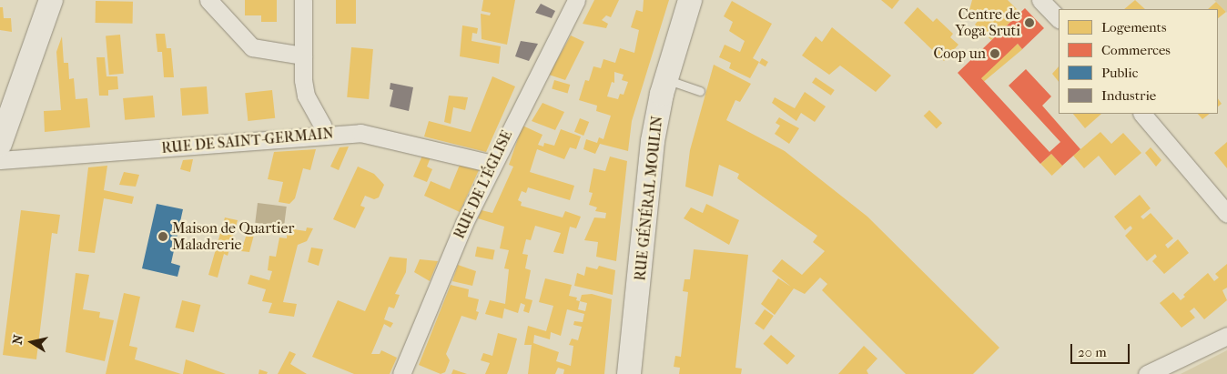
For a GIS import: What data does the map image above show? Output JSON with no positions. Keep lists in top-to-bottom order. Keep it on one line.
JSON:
{"streets":{"main road":["RUE GÉNÉRAL MOULIN"],"street":["RUE DE SAINT-GERMAIN","RUE DE L'ÉGLISE"]},"crossings":[["RUE DE SAINT-GERMAIN","RUE DE L'ÉGLISE"]],"places":["Centre de Yoga Sruti","Coop un","Maison de Quartier Maladrerie"],"legend":["Logements","Commerces","Public","Industrie"],"scale_bar":"20 m","north":"left"}
